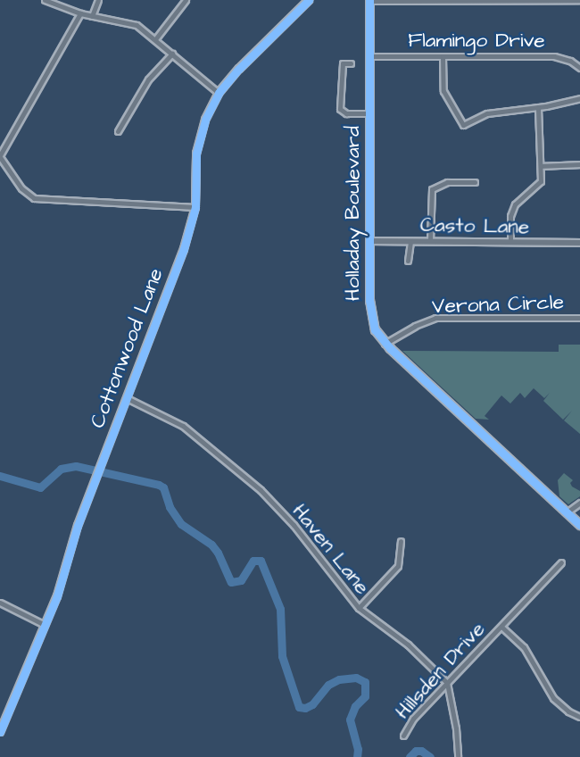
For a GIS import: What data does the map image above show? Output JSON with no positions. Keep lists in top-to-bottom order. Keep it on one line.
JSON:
{"streets":{"main road":["Holladay Boulevard"],"street":["Flamingo Drive","Casto Lane","Verona Circle","Cottonwood Lane","Haven Lane","Hillsden Drive"]},"crossings":[["Flamingo Drive","Holladay Boulevard"],["Holladay Boulevard","Casto Lane"],["Holladay Boulevard","Verona Circle"],["Cottonwood Lane","Haven Lane"],["Haven Lane","Hillsden Drive"]]}
